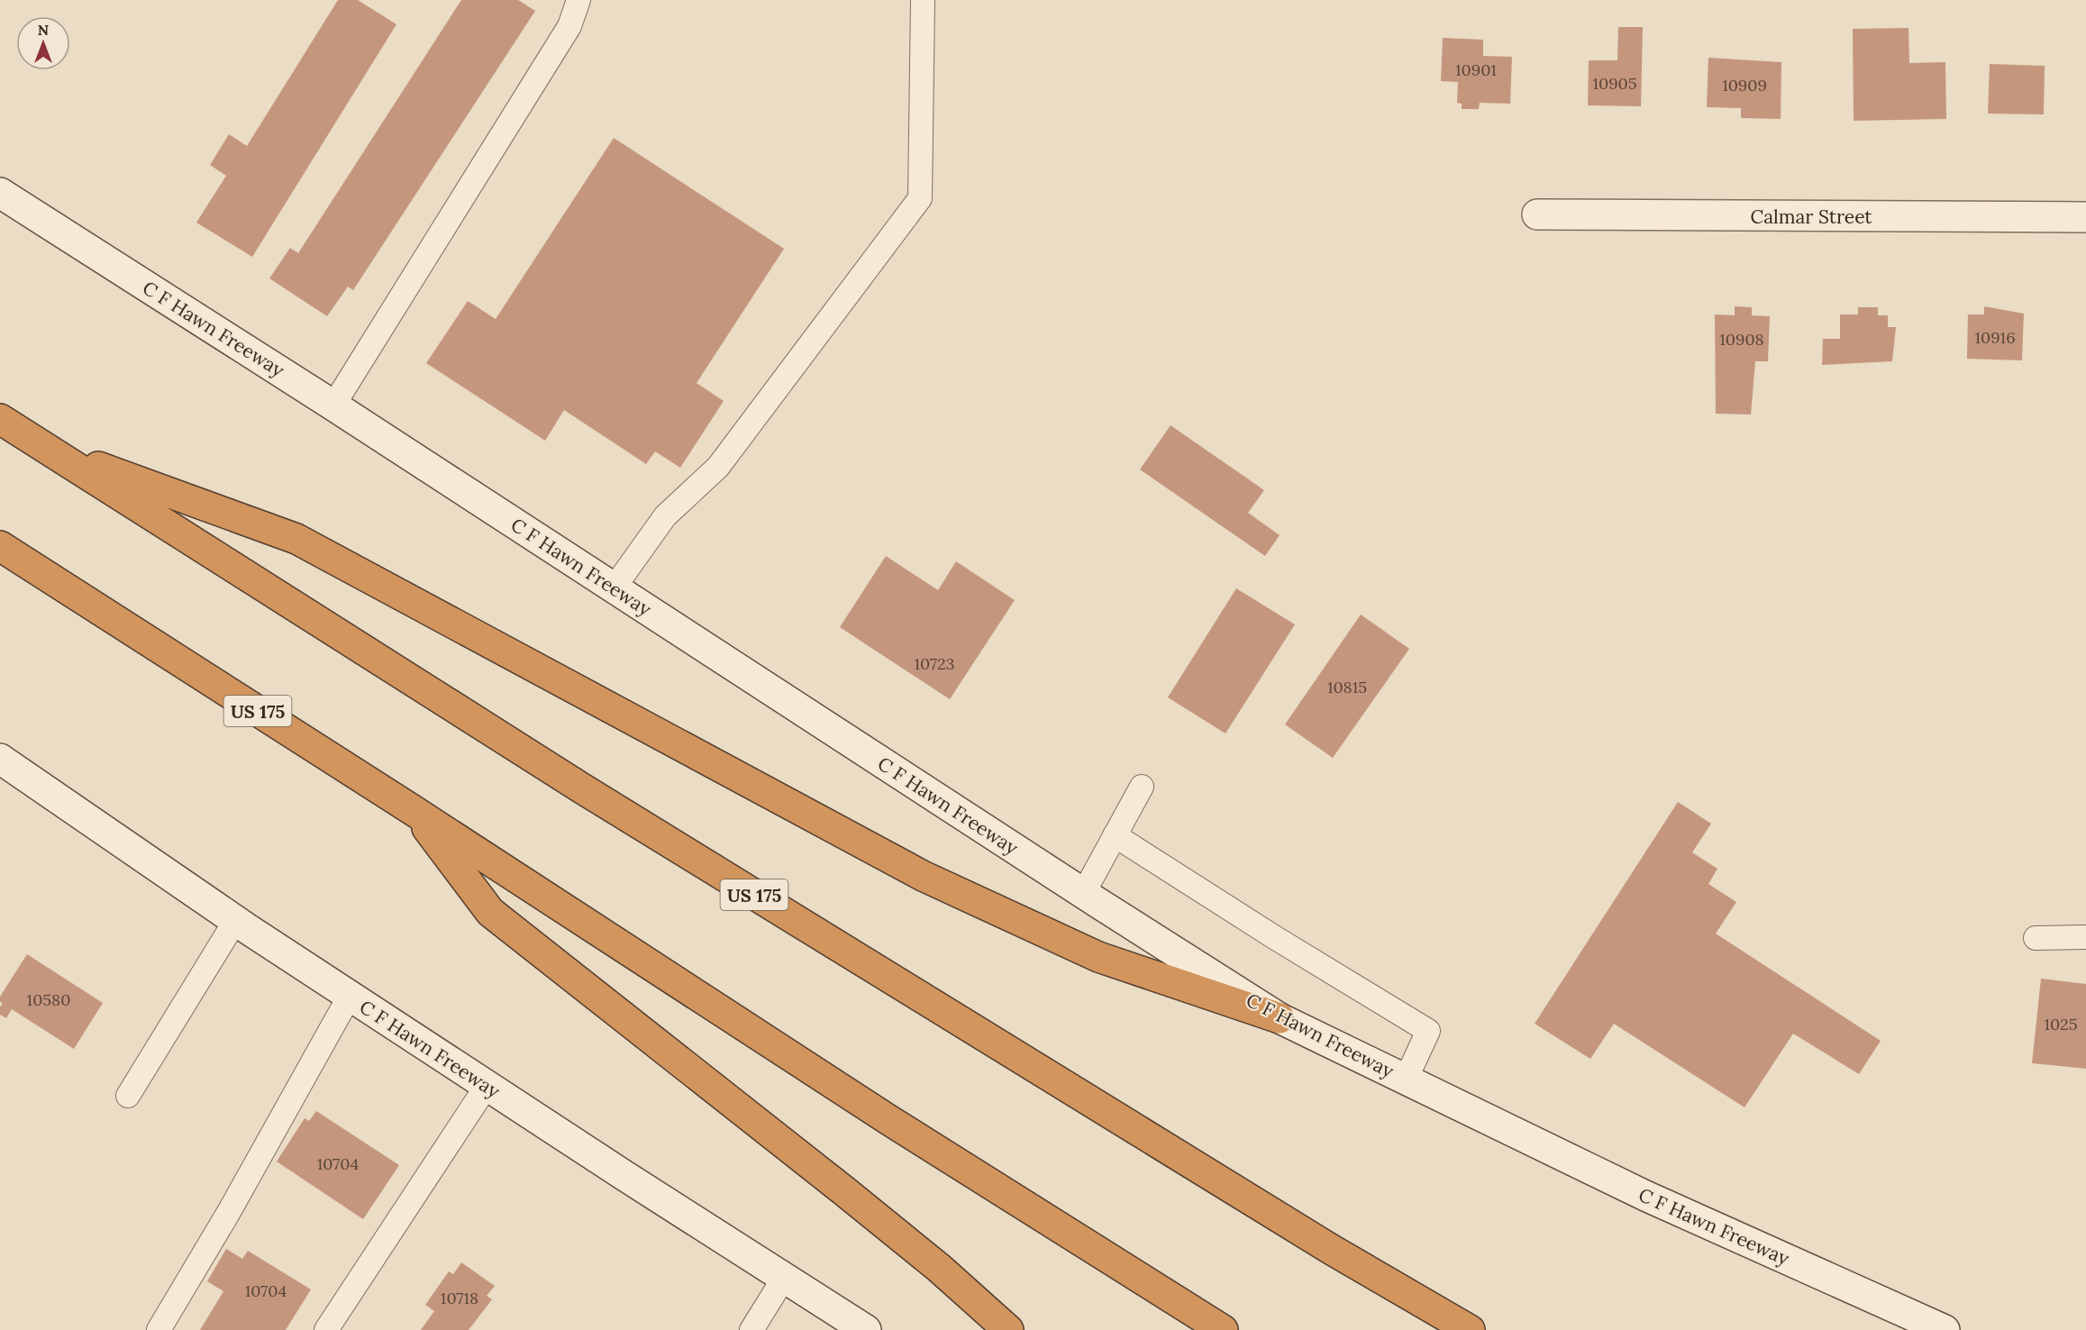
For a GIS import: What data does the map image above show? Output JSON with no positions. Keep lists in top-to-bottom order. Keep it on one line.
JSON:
{"streets":{"highway":["US 175"],"main road":["Calmar Street","C F Hawn Freeway"]},"house_numbers":["10901","10905","10909","10916","10908","10723","10815","10580","1025","10704","10704","10718"],"north":"top"}
